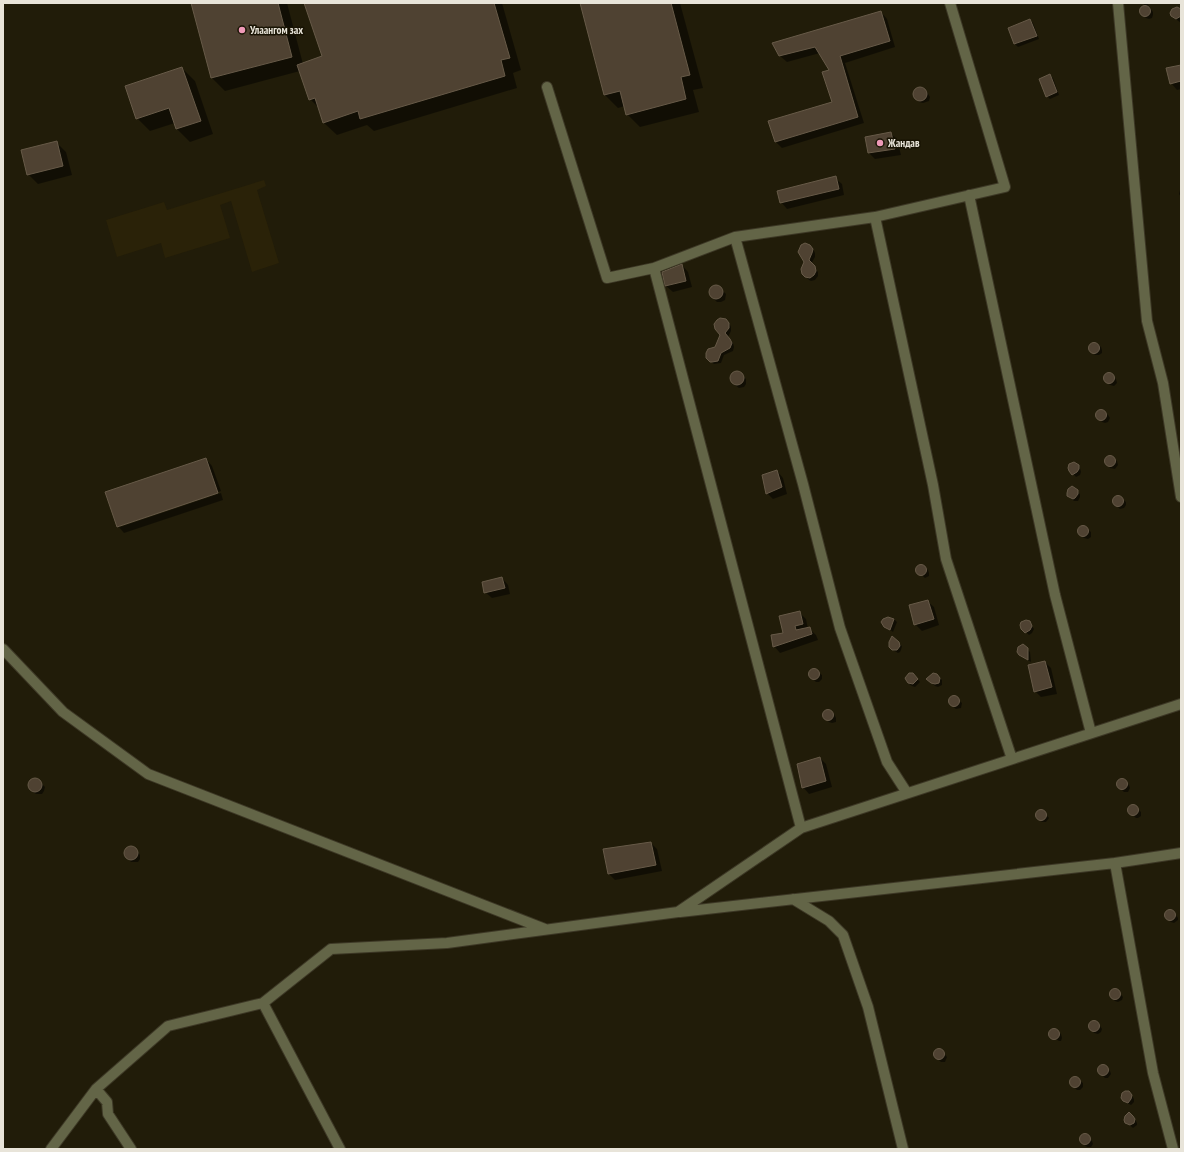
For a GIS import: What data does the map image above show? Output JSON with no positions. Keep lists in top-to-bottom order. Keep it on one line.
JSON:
{"places":["Улаангом зах","Жандав"]}
